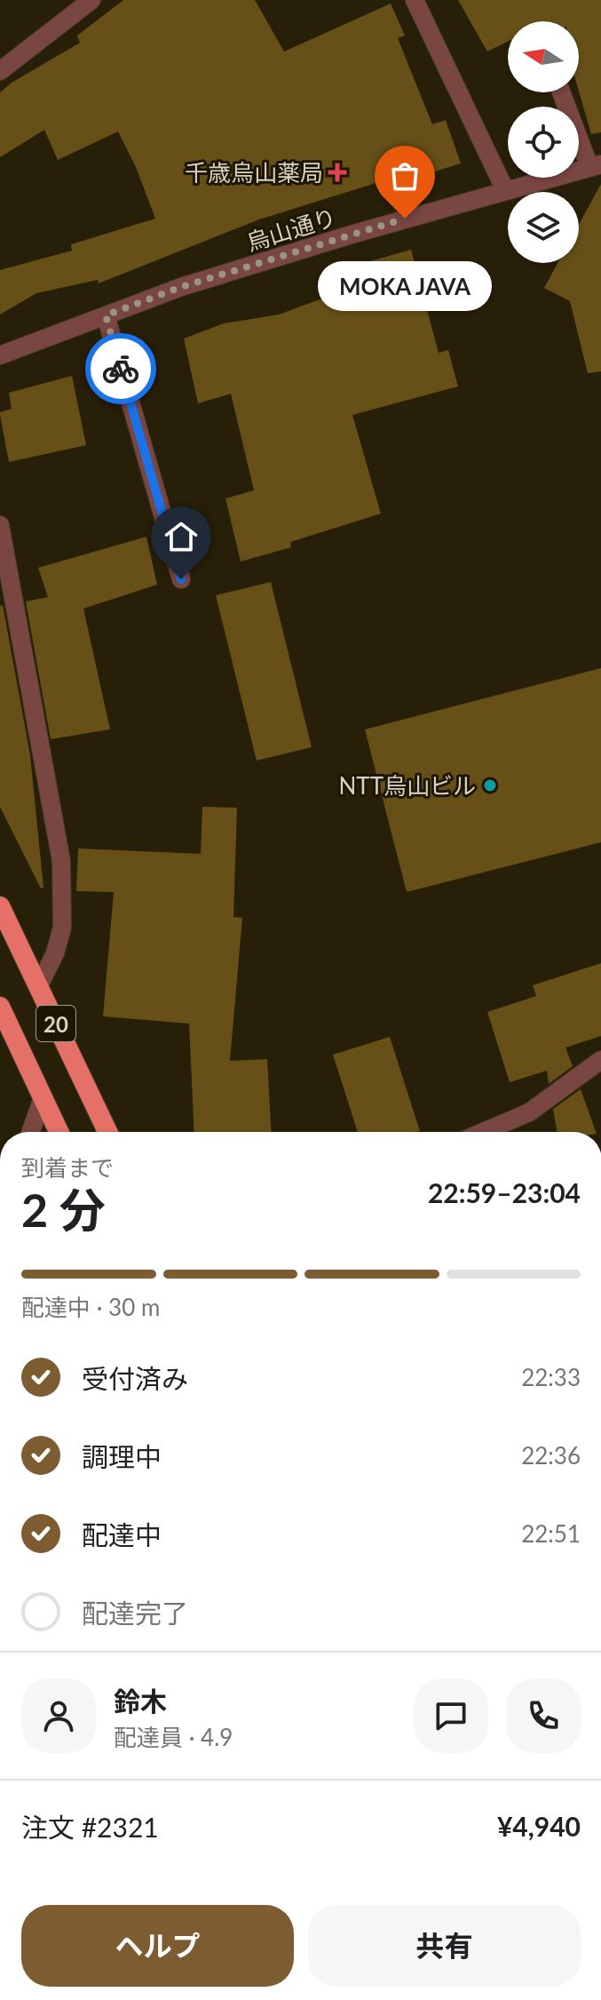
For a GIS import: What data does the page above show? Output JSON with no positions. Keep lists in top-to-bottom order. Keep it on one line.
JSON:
{"streets":{"highway":["20"],"street":["烏山通り"]},"places":{"health":["千歳烏山薬局"],"other":["MOKA JAVA","NTT烏山ビル"]},"north":"left","page":{"bubble":"MOKA JAVA","heading":["2 分","到着まで","22:59–23:04"],"panel":["鈴木","配達員 · 4.9","注文 #2321","¥4,940"],"bar":"配達中 · 30 m","list":[["受付済み","22:33"],["調理中","22:36"],["配達中","22:51"],"配達完了"],"buttons":["ヘルプ","共有"]}}
